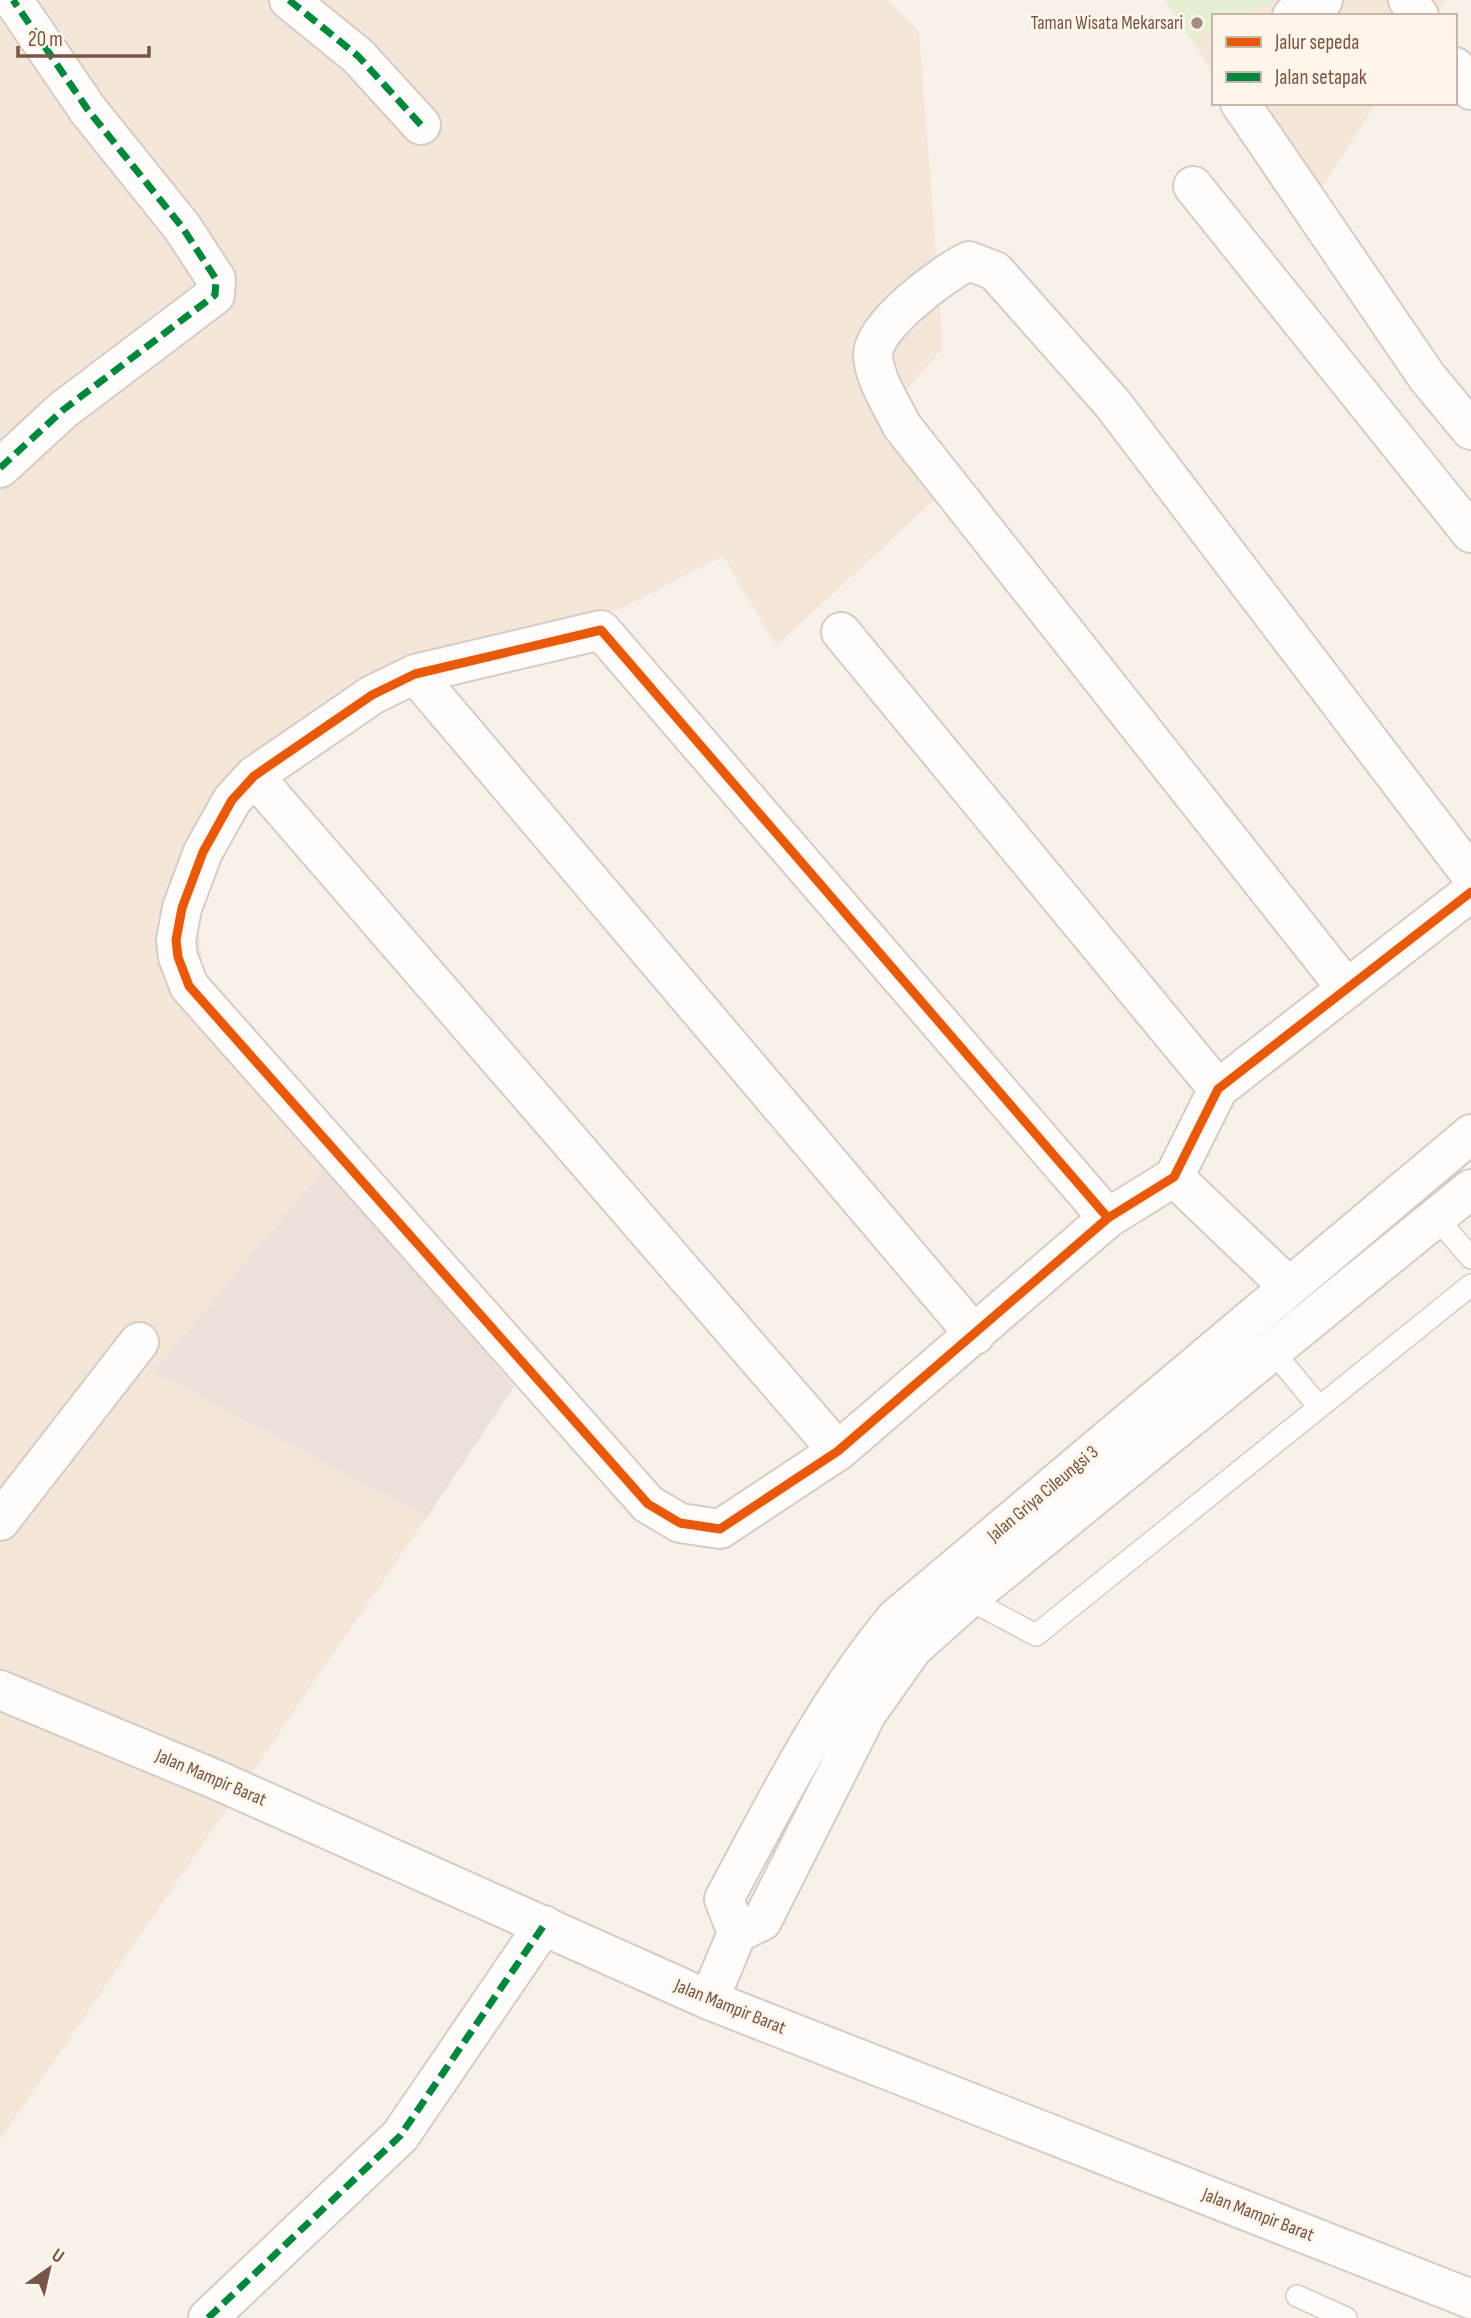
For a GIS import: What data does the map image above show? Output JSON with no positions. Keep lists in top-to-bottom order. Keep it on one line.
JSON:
{"streets":{"street":["Jalan Griya Cileungsi 3","Jalan Mampir Barat"]},"crossings":[["Jalan Griya Cileungsi 3","Jalan Mampir Barat"]],"places":["Taman Wisata Mekarsari"],"legend":["Jalur sepeda","Jalan setapak"],"scale_bar":"20 m","north":"top right"}
